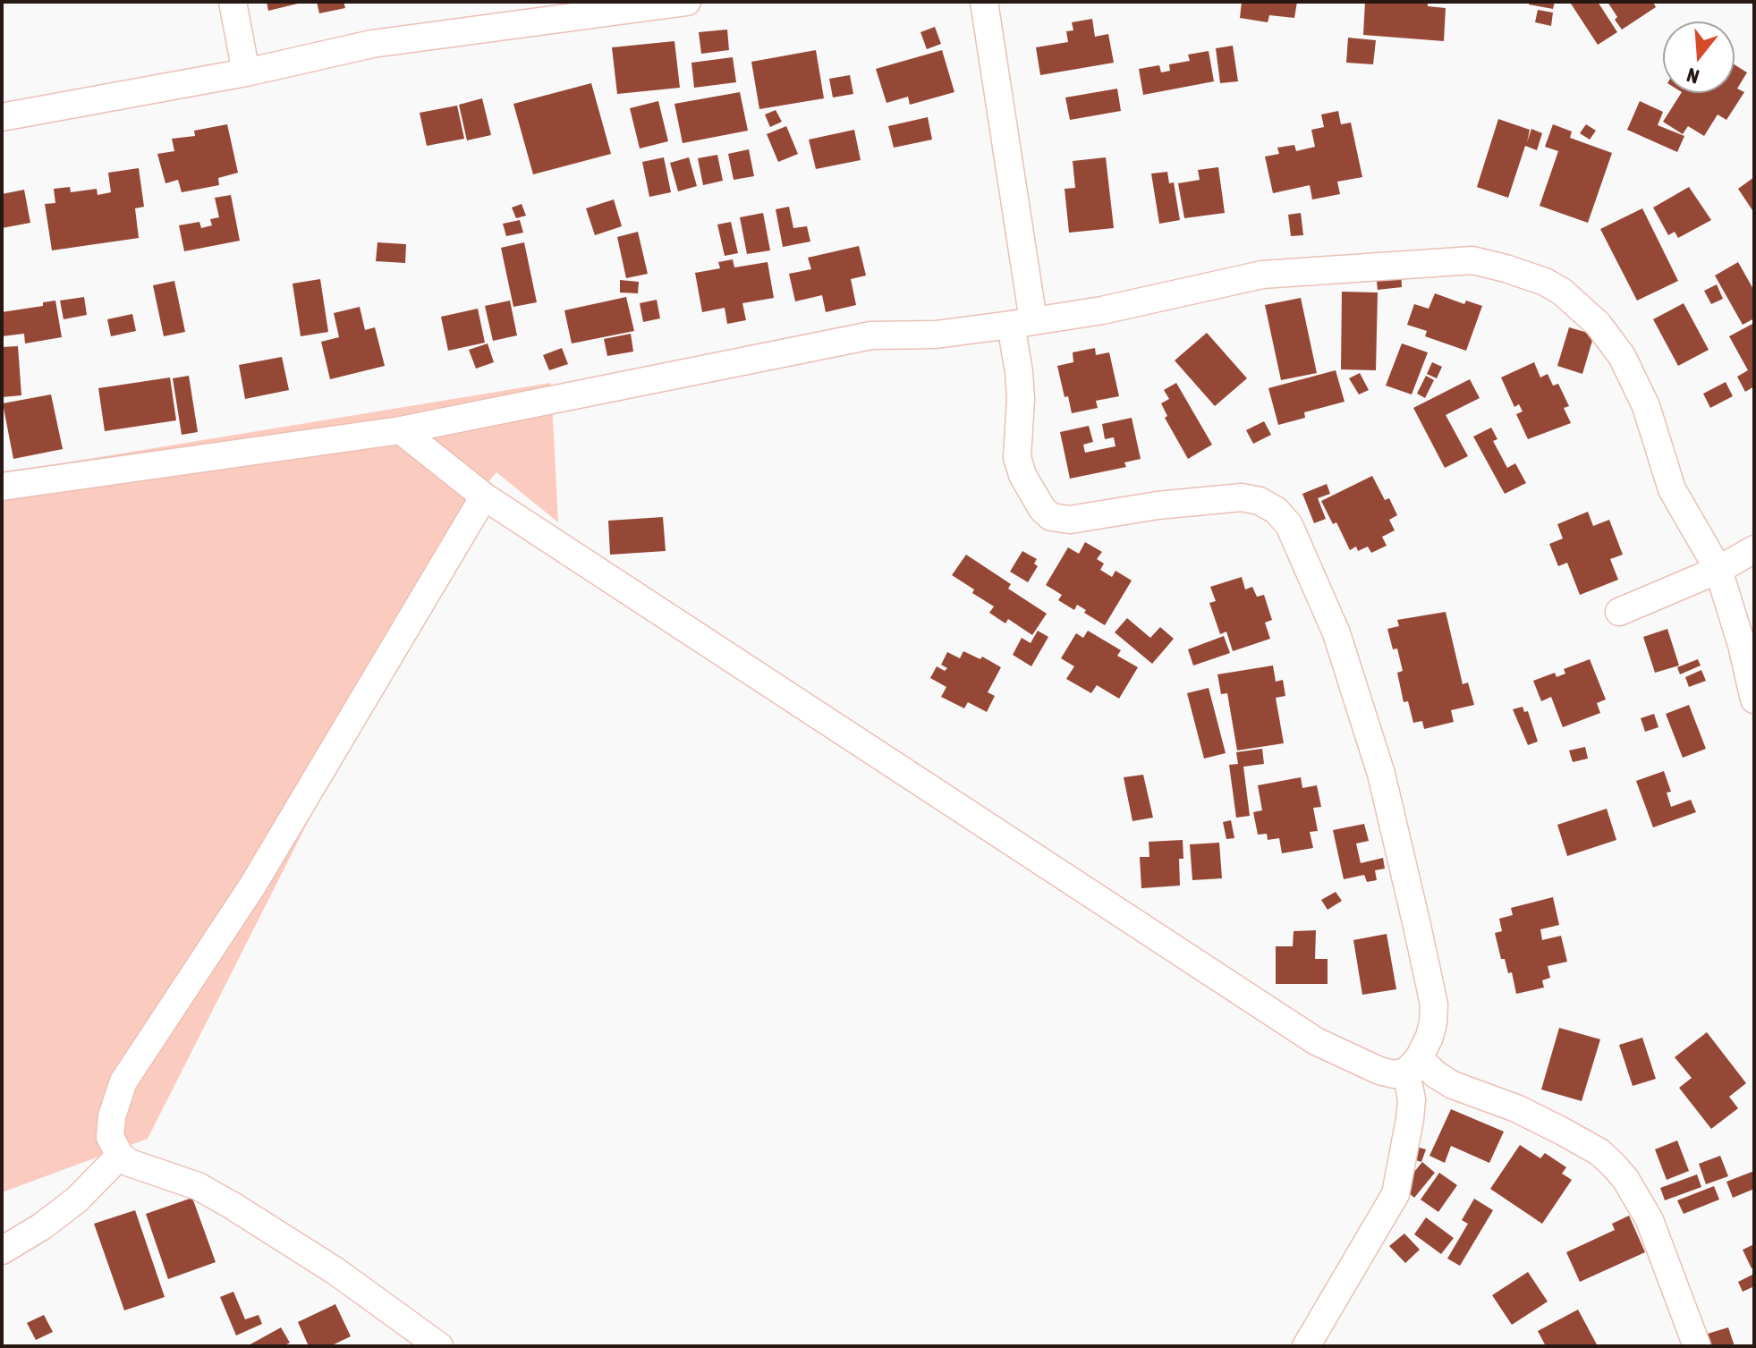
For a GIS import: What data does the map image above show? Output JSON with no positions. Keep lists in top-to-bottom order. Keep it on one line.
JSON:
{"north":"bottom"}
